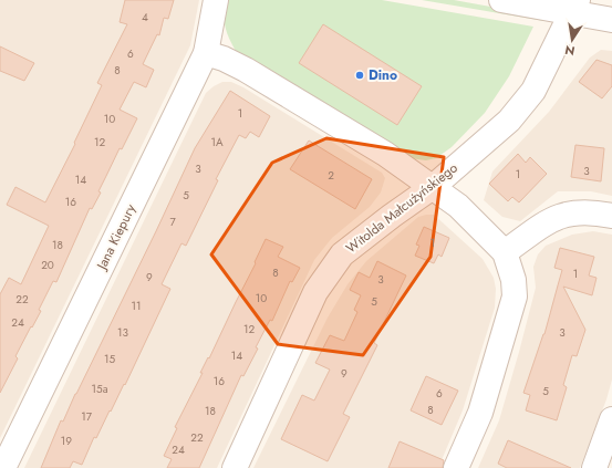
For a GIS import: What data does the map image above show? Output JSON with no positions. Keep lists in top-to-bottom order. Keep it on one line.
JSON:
{"streets":{"street":["Witolda Małcużyńskiego","Jana Kiepury"]},"places":["Dino"],"house_numbers":["4","6","8","1","10","12","1A","3","3","1","2","14","5","16","7","1","18","20","8","1","9","3","10","22","5","11","24","12","13","3","14","15","9","16","15a","5","6","8","18","17","22","19","24"],"north":"bottom"}
